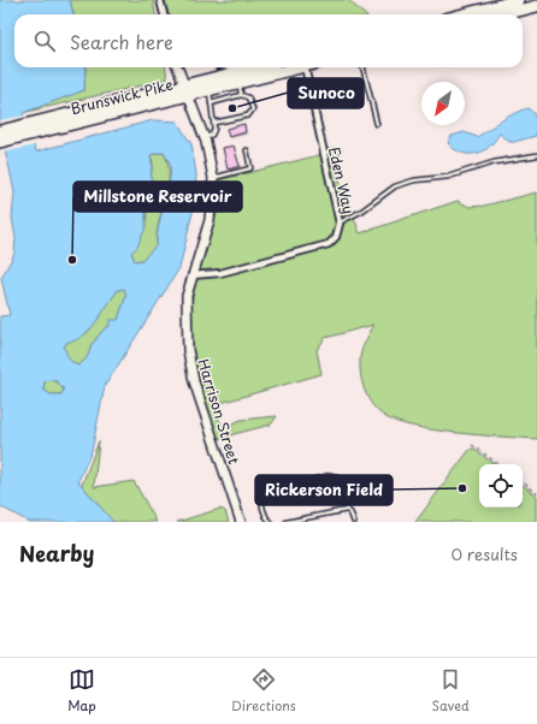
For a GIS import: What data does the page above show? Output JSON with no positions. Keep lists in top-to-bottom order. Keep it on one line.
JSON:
{"streets":{"highway":["Brunswick Pike"],"street":["Eden Way","Harrison Street"]},"crossings":[["Brunswick Pike","Harrison Street"],["Eden Way","Harrison Street"]],"places":["Sunoco","Millstone Reservoir","Rickerson Field"],"north":"bottom left","page":{"search":"Search here","heading":["Nearby","0 results"],"nav":["Map","Directions","Saved"]}}
